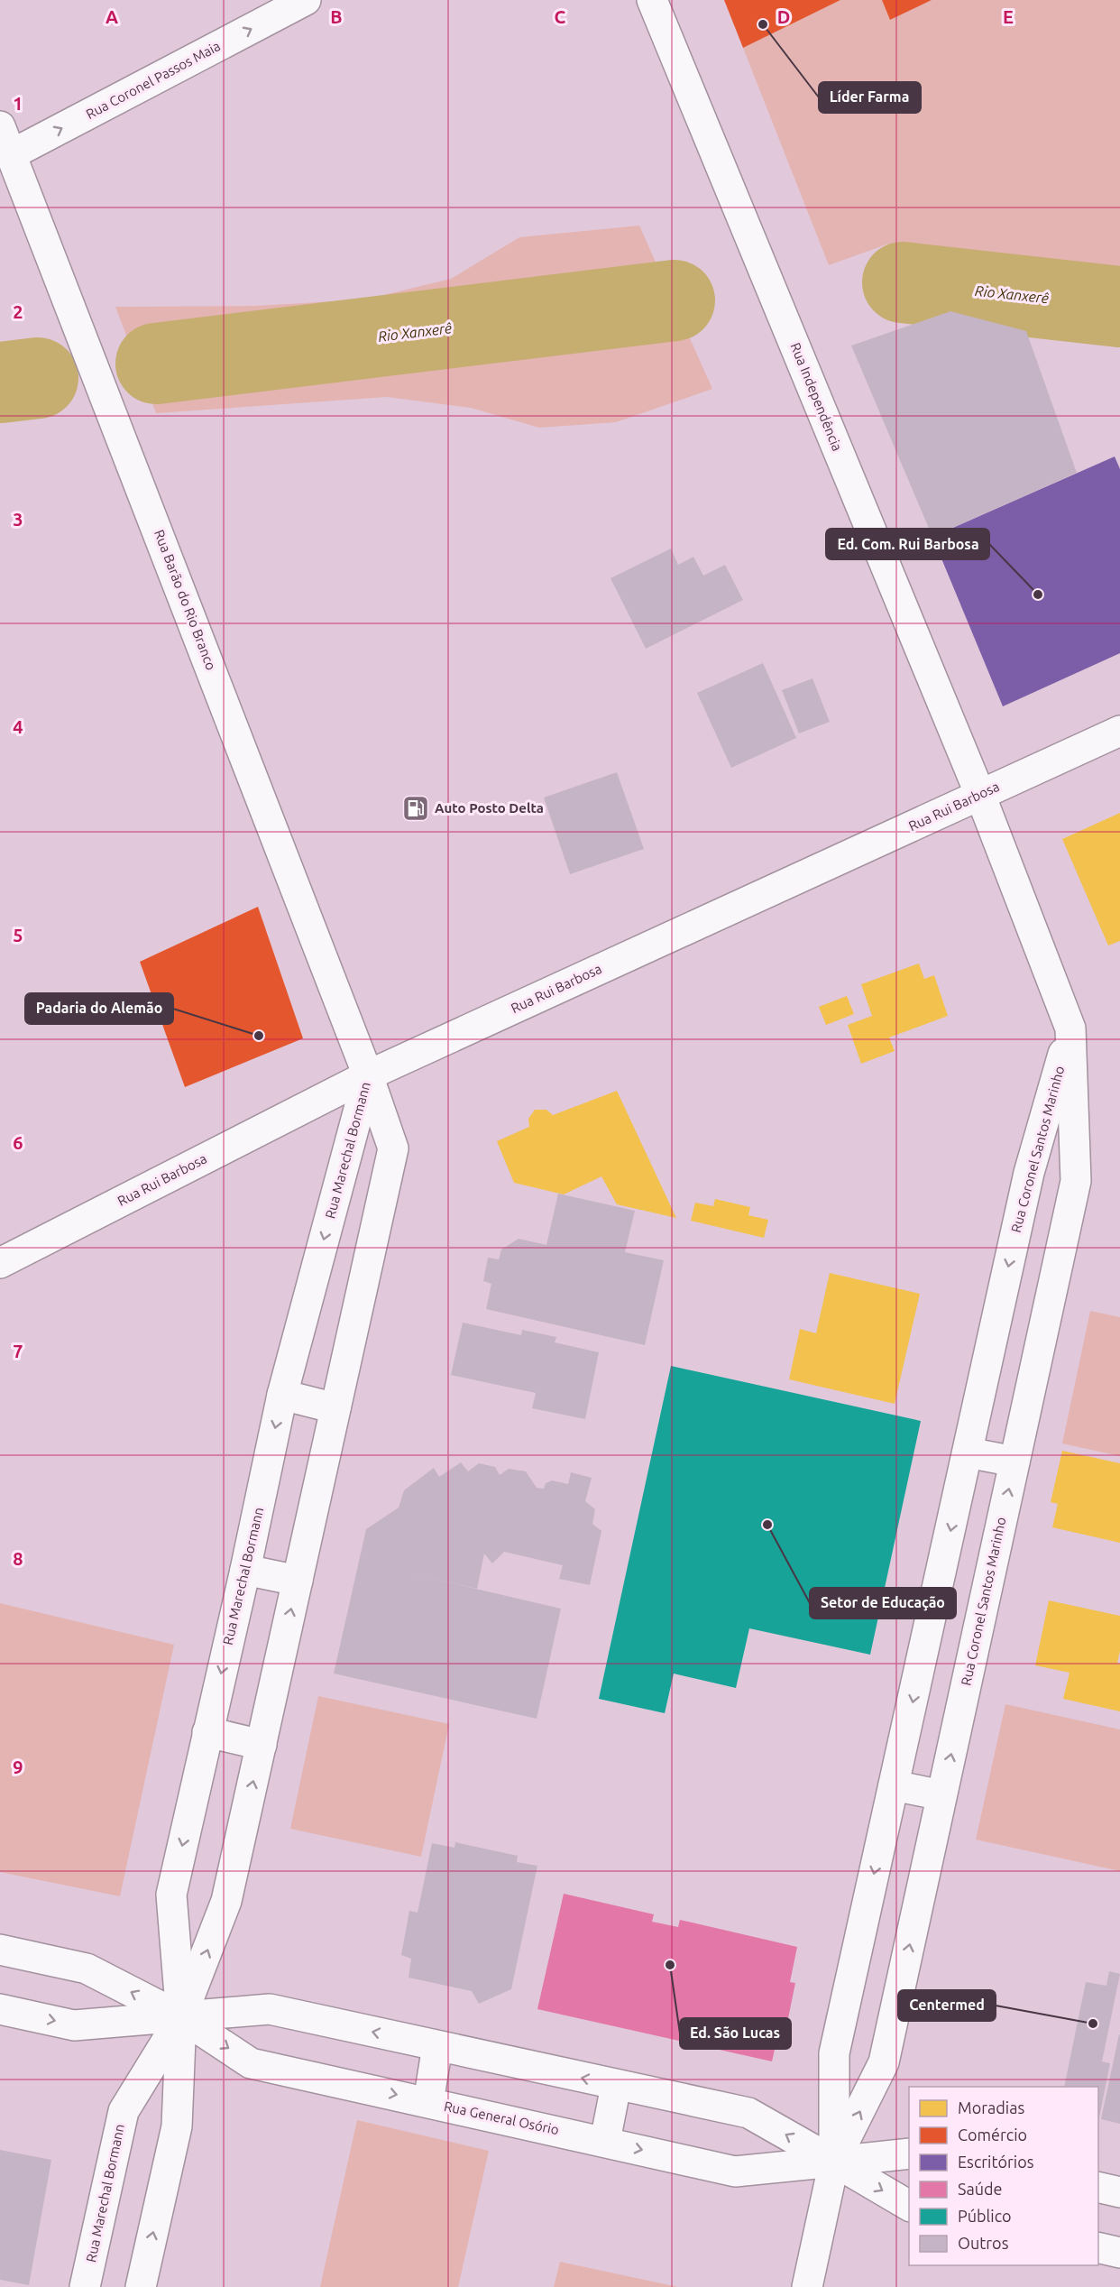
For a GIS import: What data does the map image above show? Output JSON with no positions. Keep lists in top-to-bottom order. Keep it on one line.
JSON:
{"streets":{"street":["Rua Coronel Passos Maia","Rua Independência","Rua Barão do Rio Branco","Rua Rui Barbosa","Rua Coronel Santos Marinho","Rua Marechal Bormann","Rua General Osório"]},"crossings":[["Rua Coronel Passos Maia","Rua Barão do Rio Branco"],["Rua Independência","Rua Rui Barbosa"],["Rua Independência","Rua Coronel Santos Marinho"],["Rua Barão do Rio Branco","Rua Rui Barbosa"],["Rua Barão do Rio Branco","Rua Marechal Bormann"],["Rua Rui Barbosa","Rua Coronel Santos Marinho"],["Rua Rui Barbosa","Rua Marechal Bormann"],["Rua Coronel Santos Marinho","Rua General Osório"],["Rua Marechal Bormann","Rua General Osório"]],"one_way":["Rua Coronel Passos Maia"],"water":["Rio Xanxerê"],"places":{"other":["Líder Farma","Ed. Com. Rui Barbosa","Padaria do Alemão","Setor de Educação","Ed. São Lucas","Centermed"],"fuel station":["Auto Posto Delta"]},"legend":["Moradias","Comércio","Escritórios","Saúde","Público","Outros"],"grid":{"columns":["A","B","C","D","E"],"rows":["1","2","3","4","5","6","7","8","9"]}}
